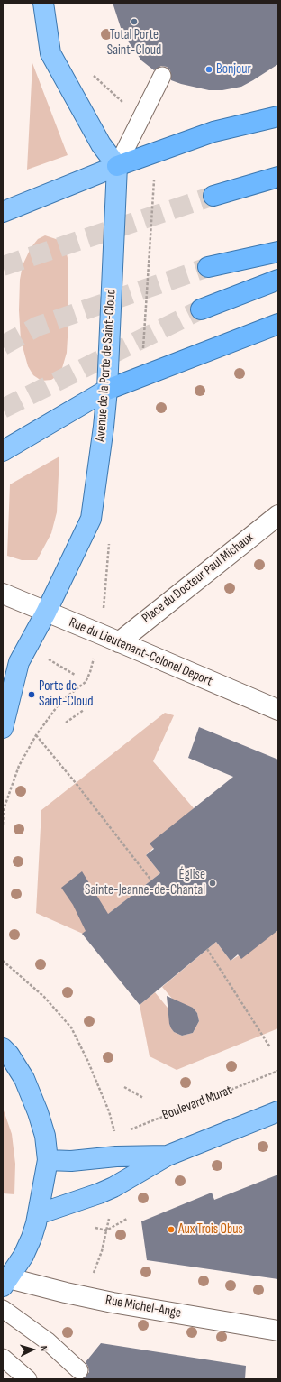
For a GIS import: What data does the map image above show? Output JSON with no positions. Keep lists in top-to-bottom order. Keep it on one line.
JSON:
{"streets":{"main road":["Avenue de la Porte de Saint-Cloud"],"street":["Place du Docteur Paul Michaux","Rue du Lieutenant-Colonel Deport","Rue Michel-Ange"],"path":["Boulevard Murat"]},"crossings":[["Avenue de la Porte de Saint-Cloud","Rue du Lieutenant-Colonel Deport"],["Place du Docteur Paul Michaux","Rue du Lieutenant-Colonel Deport"]],"places":["Total Porte Saint-Cloud","Bonjour","Porte de Saint-Cloud","Église Sainte-Jeanne-de-Chantal","Aux Trois Obus"],"north":"right"}
